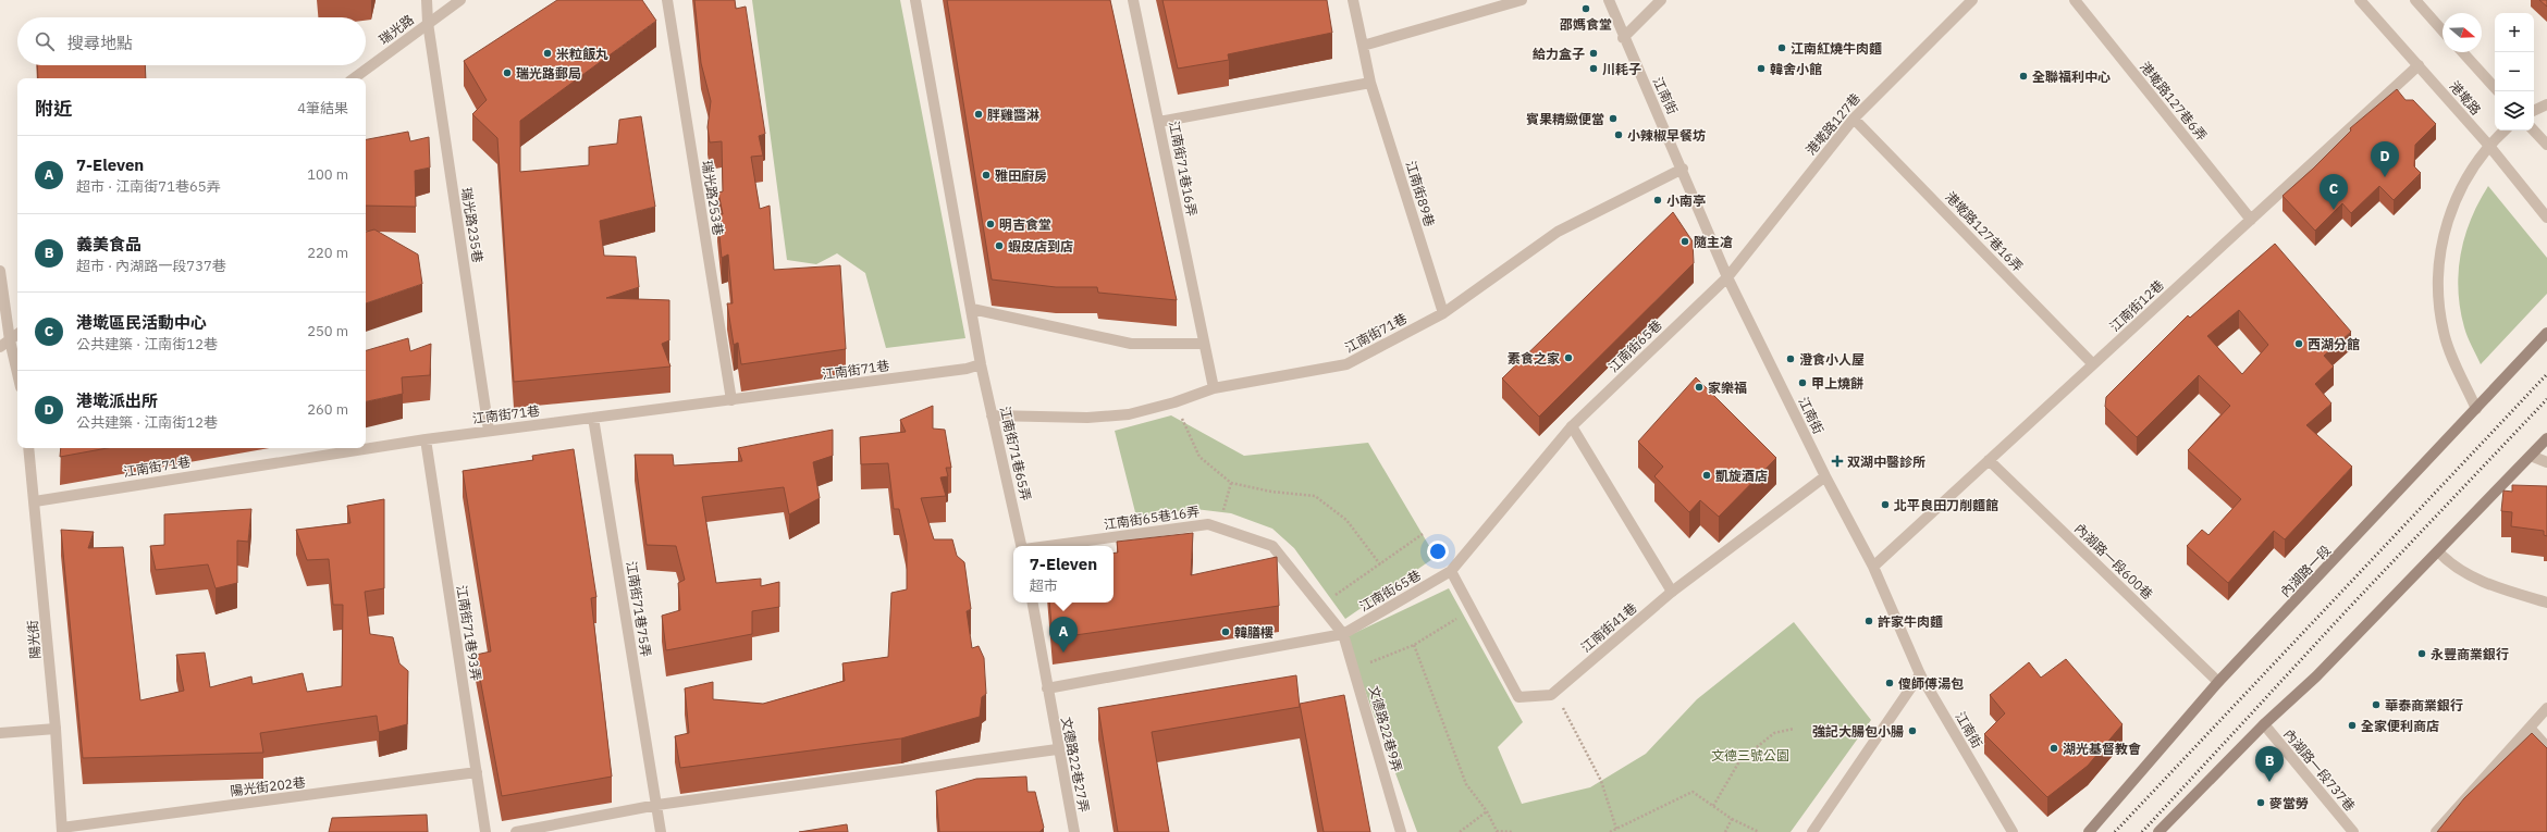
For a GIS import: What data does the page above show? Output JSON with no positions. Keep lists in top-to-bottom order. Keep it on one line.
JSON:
{"streets":{"main road":["內湖路一段"],"street":["瑞光路","江南街","港墘路","港墘路127巷6弄","港墘路127巷","江南街71巷16弄","江南街89巷","瑞光路253巷","瑞光路235巷","港墘路127巷16弄","江南街12巷","江南街71巷","江南街65巷","江南街71巷65弄","江南街65巷16弄","內湖路一段600巷","江南街71巷75弄","江南街41巷","江南街71巷93弄","陽光街","文德路22巷9弄","文德路22巷27弄","內湖路一段737巷","陽光街202巷"]},"crossings":[["瑞光路","瑞光路235巷"],["江南街","港墘路127巷"],["江南街","江南街12巷"],["江南街","江南街71巷"],["江南街","江南街65巷"],["江南街","江南街41巷"],["港墘路","江南街12巷"],["港墘路127巷6弄","江南街12巷"],["港墘路127巷","港墘路127巷16弄"],["港墘路127巷","江南街65巷"],["江南街71巷16弄","江南街71巷"],["江南街89巷","江南街71巷"],["瑞光路253巷","江南街71巷"],["瑞光路235巷","江南街71巷"],["港墘路127巷16弄","江南街12巷"],["江南街12巷","內湖路一段600巷"],["江南街71巷","江南街71巷65弄"],["江南街71巷","江南街71巷75弄"],["江南街71巷","江南街71巷93弄"],["江南街71巷","陽光街"],["江南街65巷","江南街65巷16弄"],["江南街65巷","江南街41巷"],["江南街65巷","文德路22巷9弄"],["江南街65巷","文德路22巷27弄"],["江南街65巷16弄","文德路22巷9弄"],["內湖路一段600巷","內湖路一段"],["江南街71巷93弄","陽光街202巷"],["陽光街","陽光街202巷"]],"parks":["文德三號公園"],"places":{"other":["邵媽食堂","江南紅燒牛肉麵","米粒飯丸","給力盒子","川耗子","韓舍小館","瑞光路郵局","全聯福利中心","胖雞醬淋","賓果精緻便當","小辣椒早餐坊","雅田廚房","小南亭","明吉食堂","隨主凔","蝦皮店到店","西湖分館","素食之家","澄食小人屋","甲上燒餅","家樂福","凱旋酒店","北平良田刀削麵館","許家牛肉麵","韓膳樓","永豐商業銀行","傻師傅湯包","華泰商業銀行","全家便利商店","強記大腸包小腸","湖光基督教會","麥當勞"],"health":["双湖中醫診所"]},"north":"right","page":{"map_buttons":["+","−"],"search":"搜尋地點","heading":["附近","4筆結果"],"list":[{"mark":"A","name":"7-Eleven","note":"超市 · 江南街71巷65弄","value":"100 m"},{"mark":"B","name":"義美食品","note":"超市 · 內湖路一段737巷","value":"220 m"},{"mark":"C","name":"港墘區民活動中心","note":"公共建築 · 江南街12巷","value":"250 m"},{"mark":"D","name":"港墘派出所","note":"公共建築 · 江南街12巷","value":"260 m"}],"pins":["D","C","A","B"],"popup":["7-Eleven","超市"]}}
